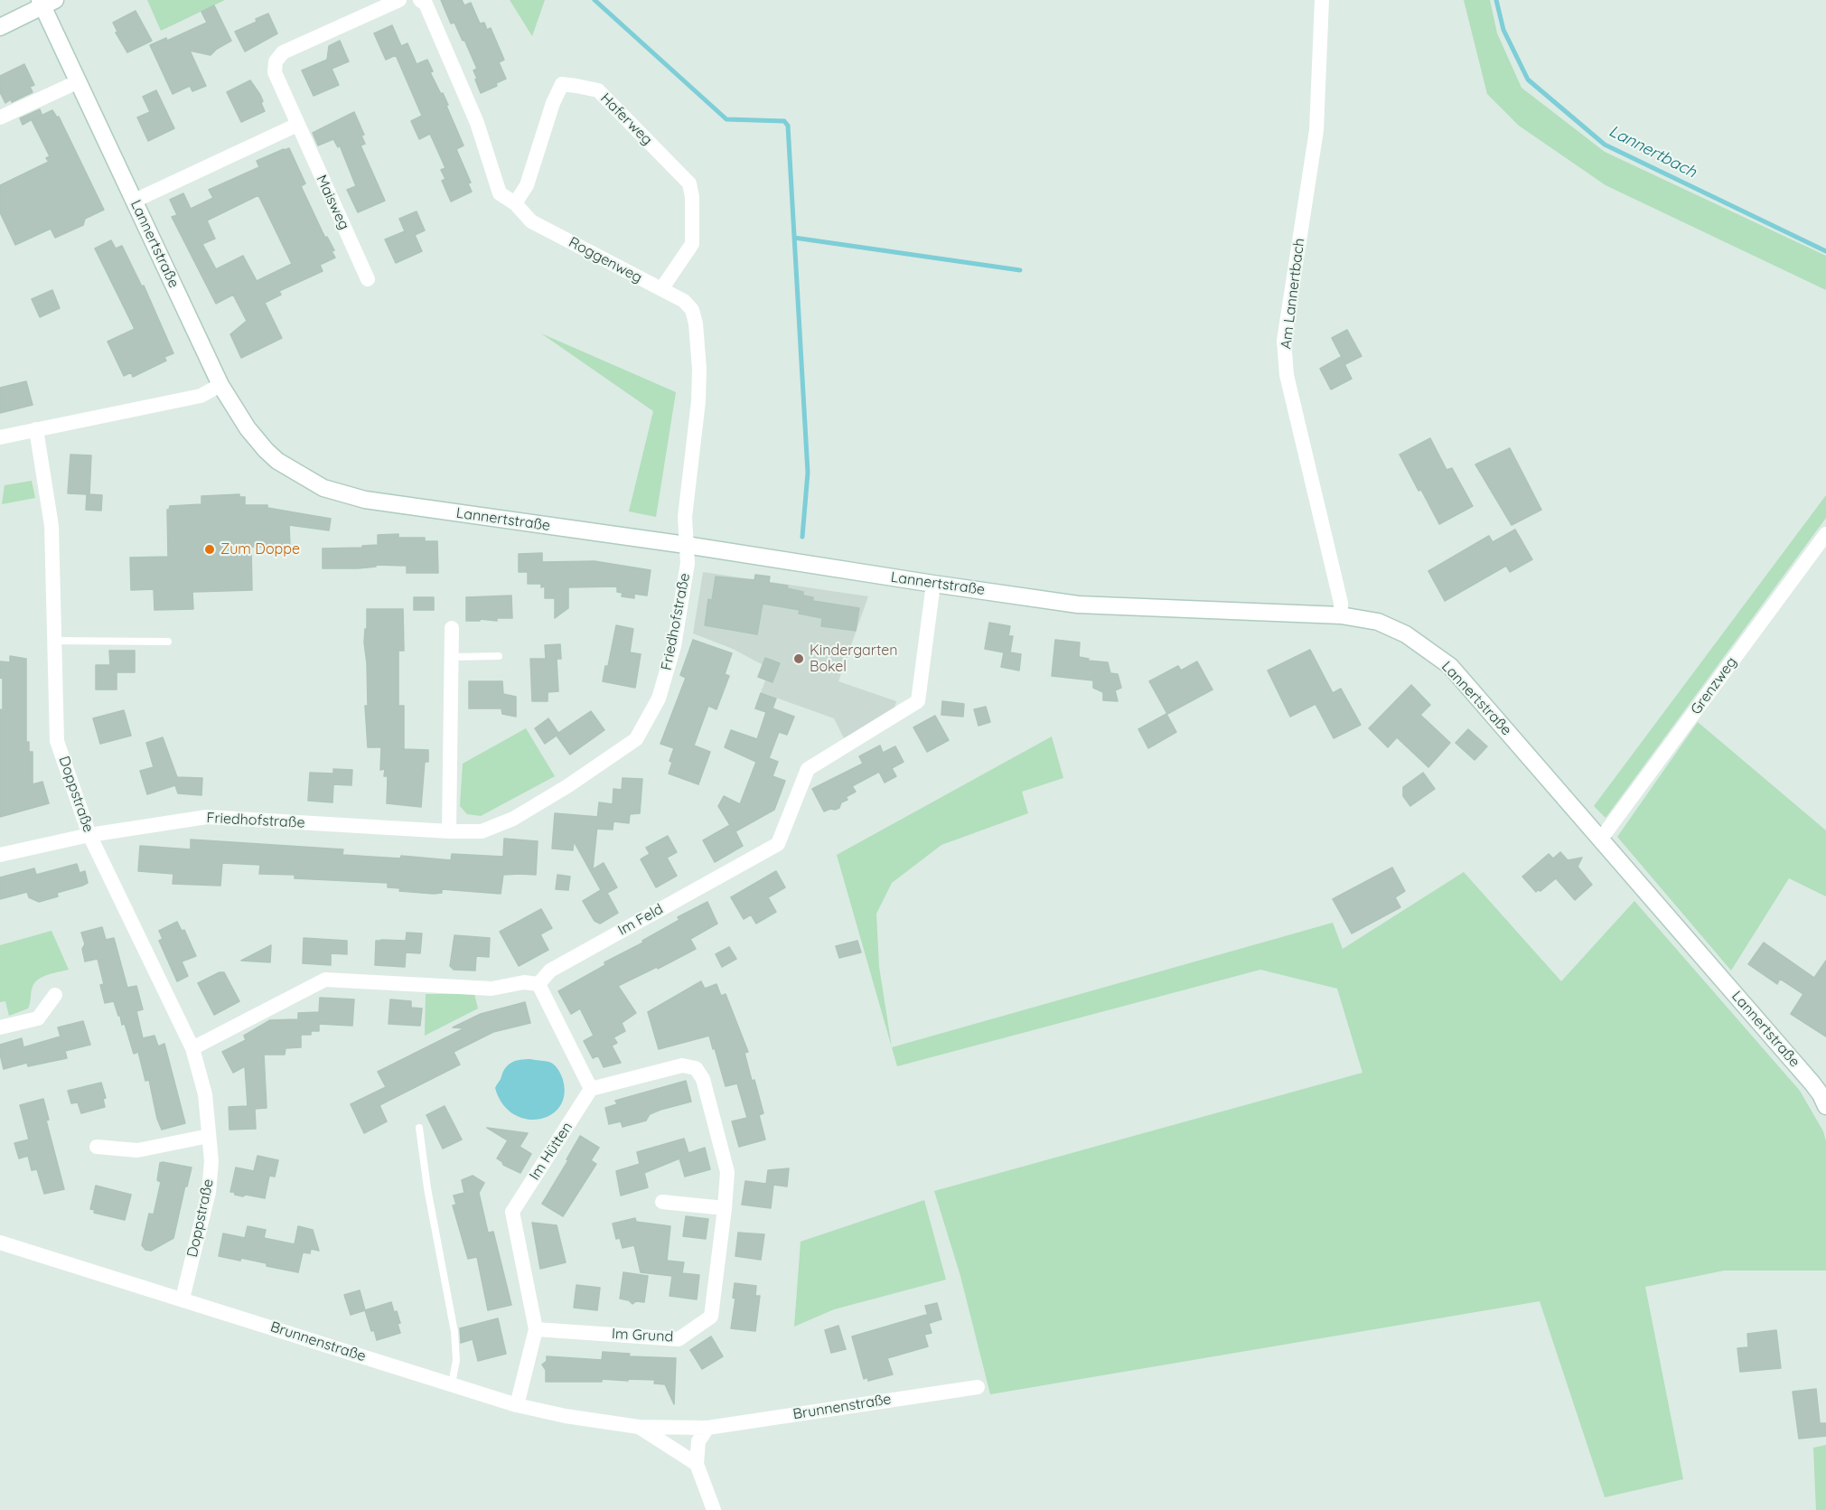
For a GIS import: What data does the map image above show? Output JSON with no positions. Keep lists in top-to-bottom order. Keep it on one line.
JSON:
{"streets":{"street":["Haferweg","Maisweg","Lannertstraße","Roggenweg","Am Lannertbach","Friedhofstraße","Grenzweg","Doppstraße","Im Feld","Im Hütten","Im Grund","Brunnenstraße"]},"crossings":[["Haferweg","Roggenweg"],["Lannertstraße","Roggenweg"],["Lannertstraße","Am Lannertbach"],["Lannertstraße","Friedhofstraße"],["Lannertstraße","Grenzweg"],["Lannertstraße","Im Feld"],["Roggenweg","Friedhofstraße"],["Friedhofstraße","Doppstraße"],["Doppstraße","Brunnenstraße"],["Im Hütten","Im Grund"]],"water":["Lannertbach"],"places":["Zum Doppe","Kindergarten Bokel"]}
